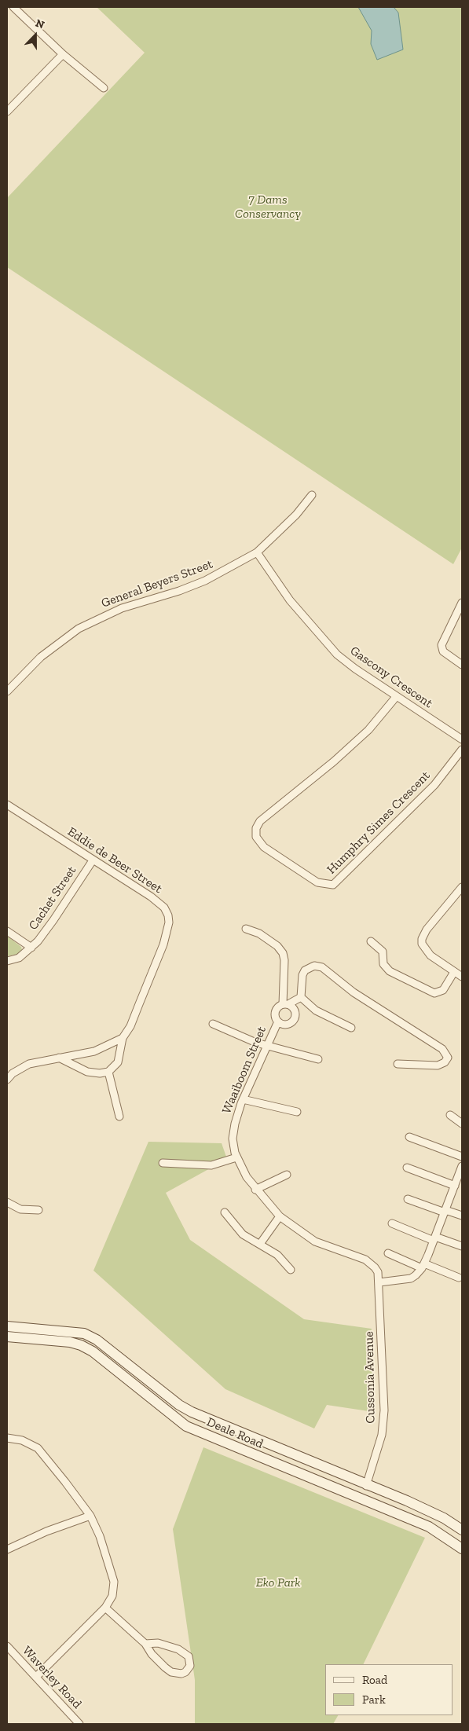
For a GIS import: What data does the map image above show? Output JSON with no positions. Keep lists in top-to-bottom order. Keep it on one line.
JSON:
{"streets":{"street":["General Beyers Street","Gascony Crescent","Humphry Simes Crescent","Eddie de Beer Street","Cachet Street","Waaiboom Street","Cussonia Avenue","Deale Road","Waverley Road"]},"crossings":[["General Beyers Street","Gascony Crescent"],["Gascony Crescent","Humphry Simes Crescent"],["Eddie de Beer Street","Cachet Street"],["Waaiboom Street","Cussonia Avenue"],["Cussonia Avenue","Deale Road"]],"parks":["7 Dams Conservancy","Eko Park"],"legend":["Road","Park"],"north":"top"}
